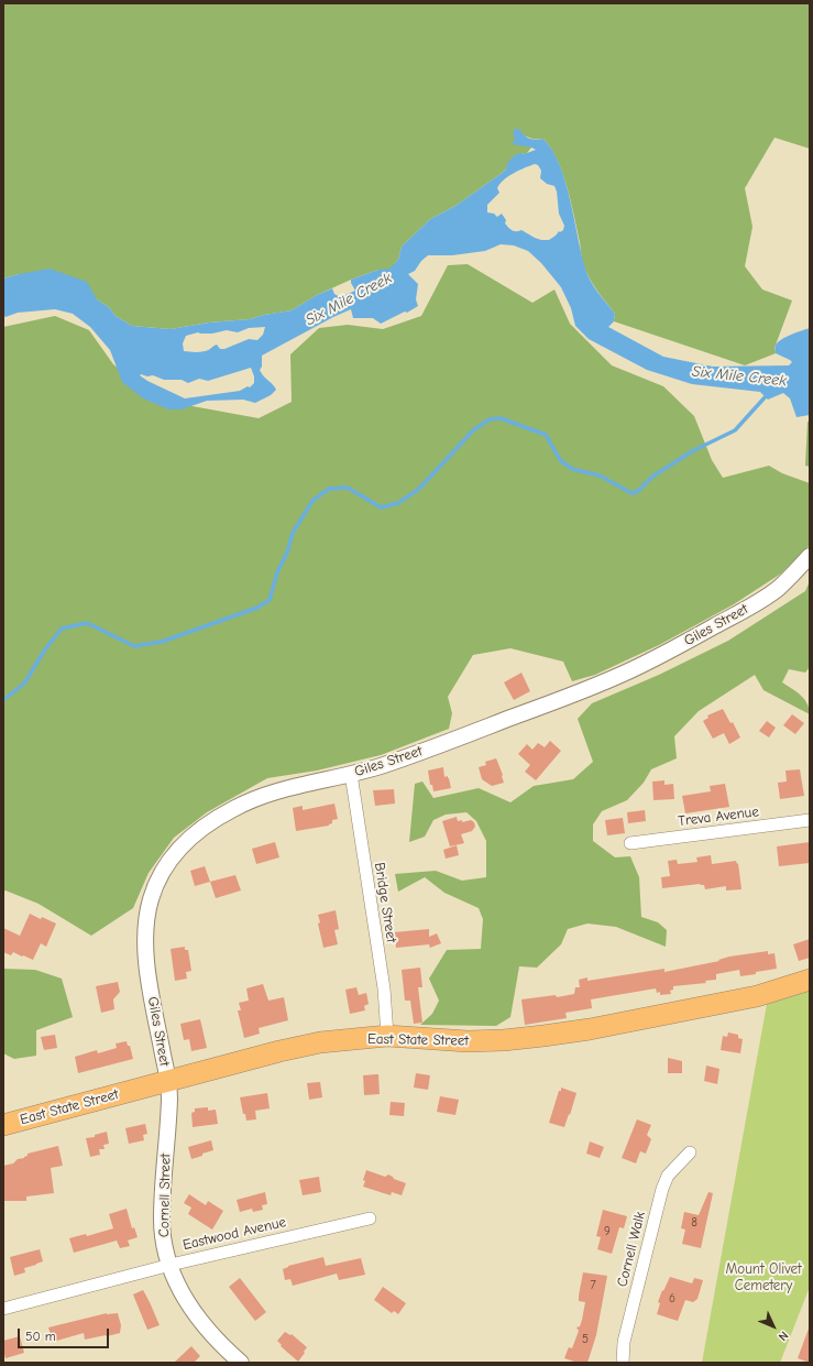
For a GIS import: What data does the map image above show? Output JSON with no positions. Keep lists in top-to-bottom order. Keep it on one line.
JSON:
{"streets":{"highway":["East State Street"],"street":["Giles Street","Treva Avenue","Bridge Street","Cornell Street","Eastwood Avenue","Cornell Walk"]},"crossings":[["Giles Street","Bridge Street"],["Giles Street","East State Street"],["Giles Street","Cornell Street"],["Bridge Street","East State Street"],["East State Street","Cornell Street"],["Cornell Street","Eastwood Avenue"]],"water":["Six Mile Creek"],"parks":["Mount Olivet Cemetery"],"house_numbers":["8","9","7","6","5"],"scale_bar":"50 m","north":"bottom right"}
